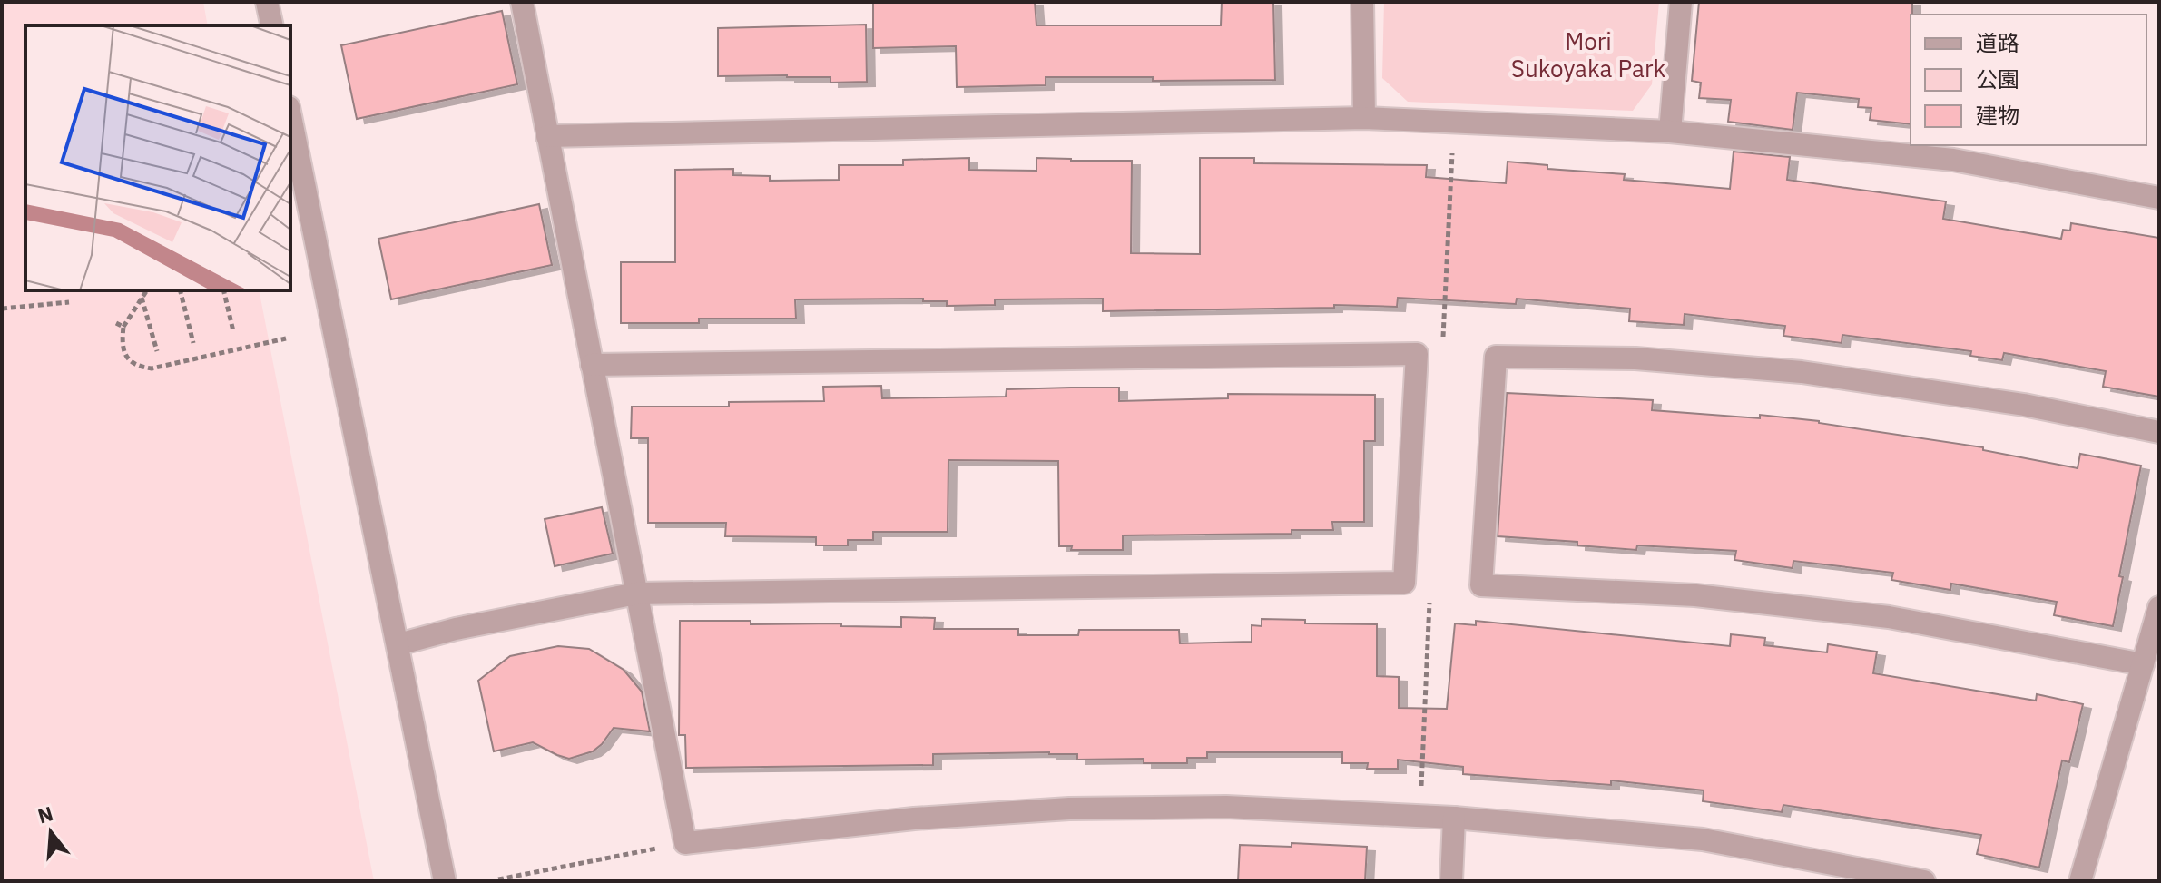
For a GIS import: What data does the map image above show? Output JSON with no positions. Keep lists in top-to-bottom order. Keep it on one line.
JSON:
{"parks":["Mori Sukoyaka Park"],"legend":["道路","公園","建物"],"north":"top"}
